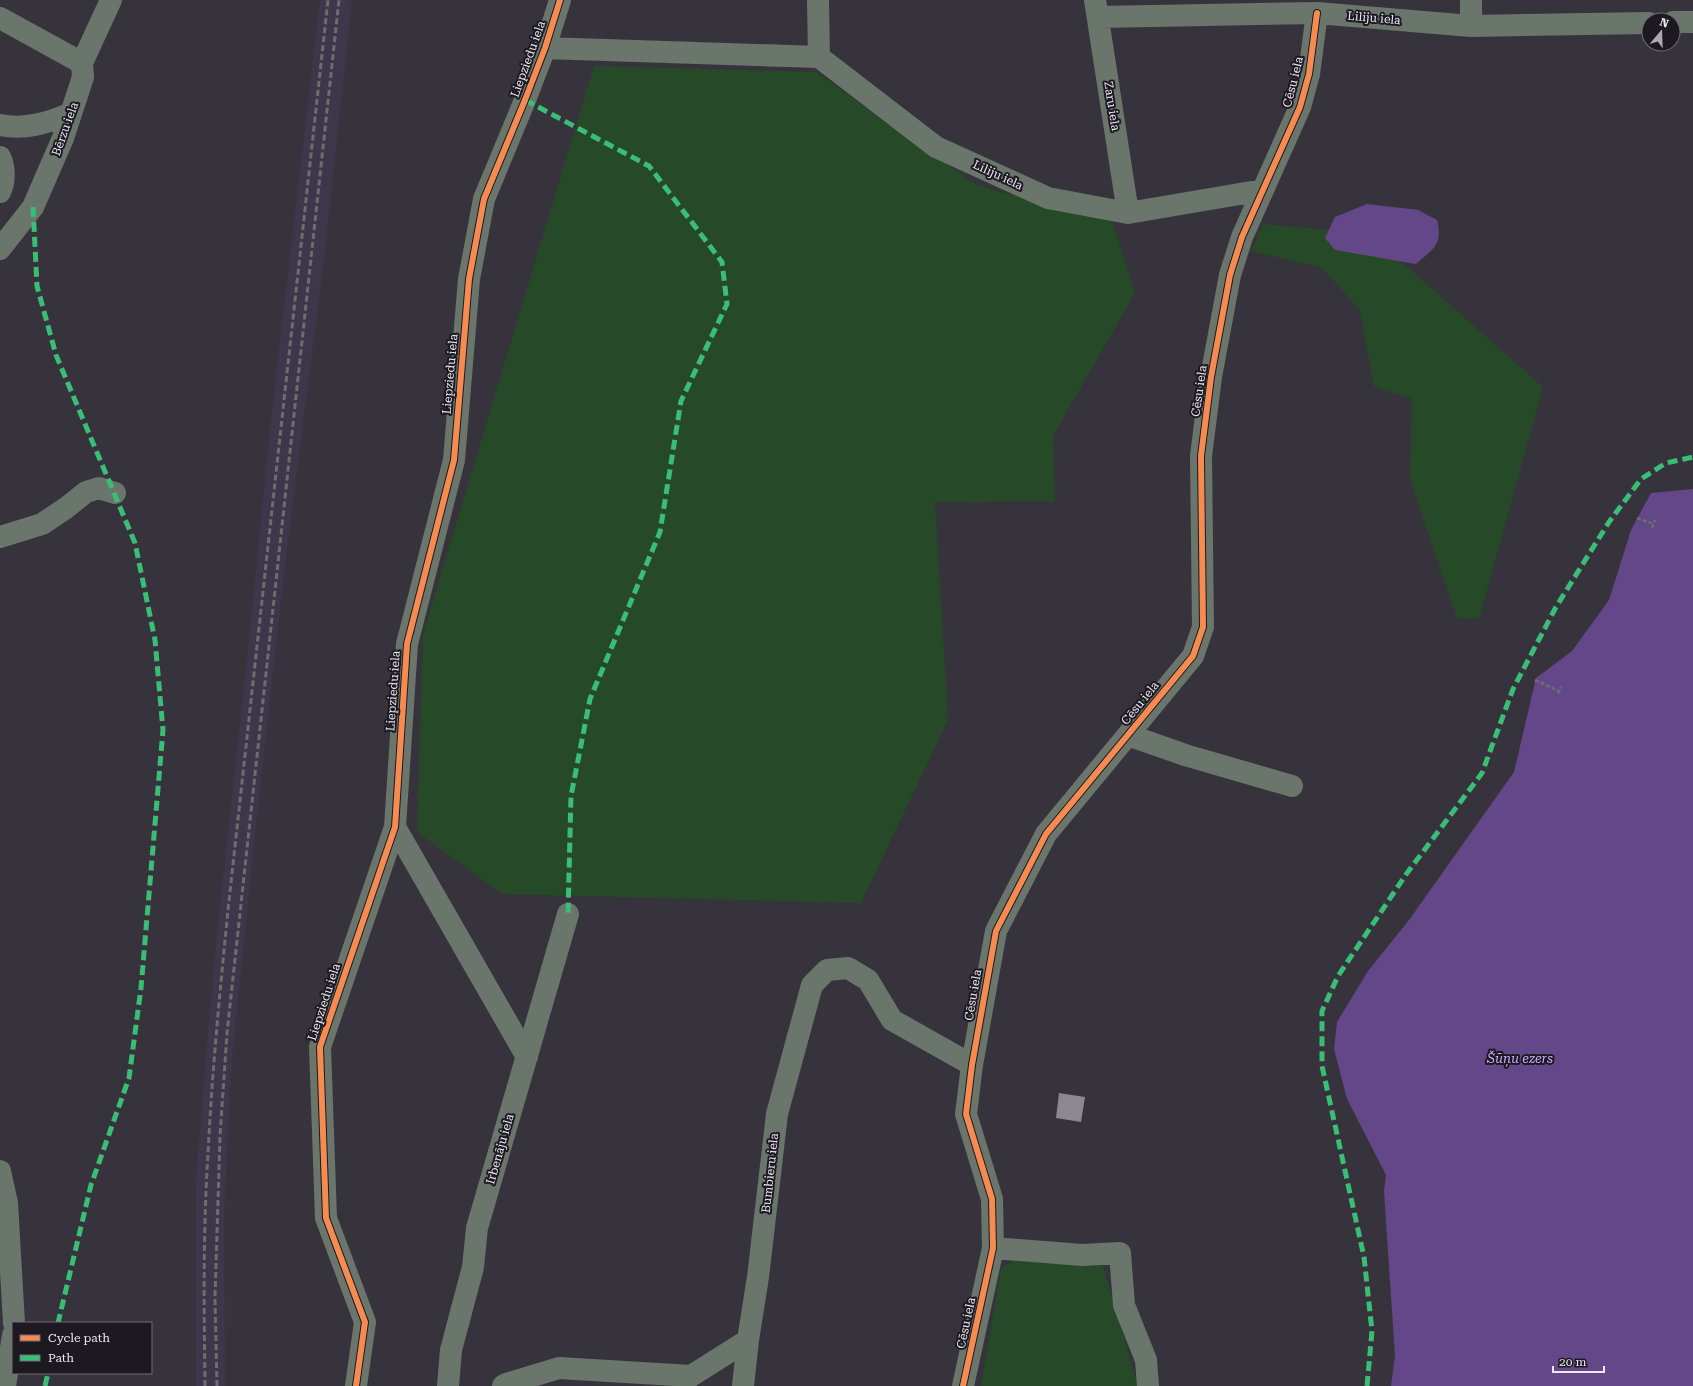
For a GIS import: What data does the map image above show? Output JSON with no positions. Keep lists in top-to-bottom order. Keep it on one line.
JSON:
{"streets":{"street":["Liliju iela","Liepziedu iela","Cēsu iela","Zaru iela","Bērzu iela","Irbenāju iela","Bumbieru iela"]},"crossings":[["Liliju iela","Cēsu iela"],["Liliju iela","Zaru iela"],["Cēsu iela","Bumbieru iela"]],"water":["Šūņu ezers"],"legend":["Cycle path","Path"],"scale_bar":"20 m","north":"top"}
